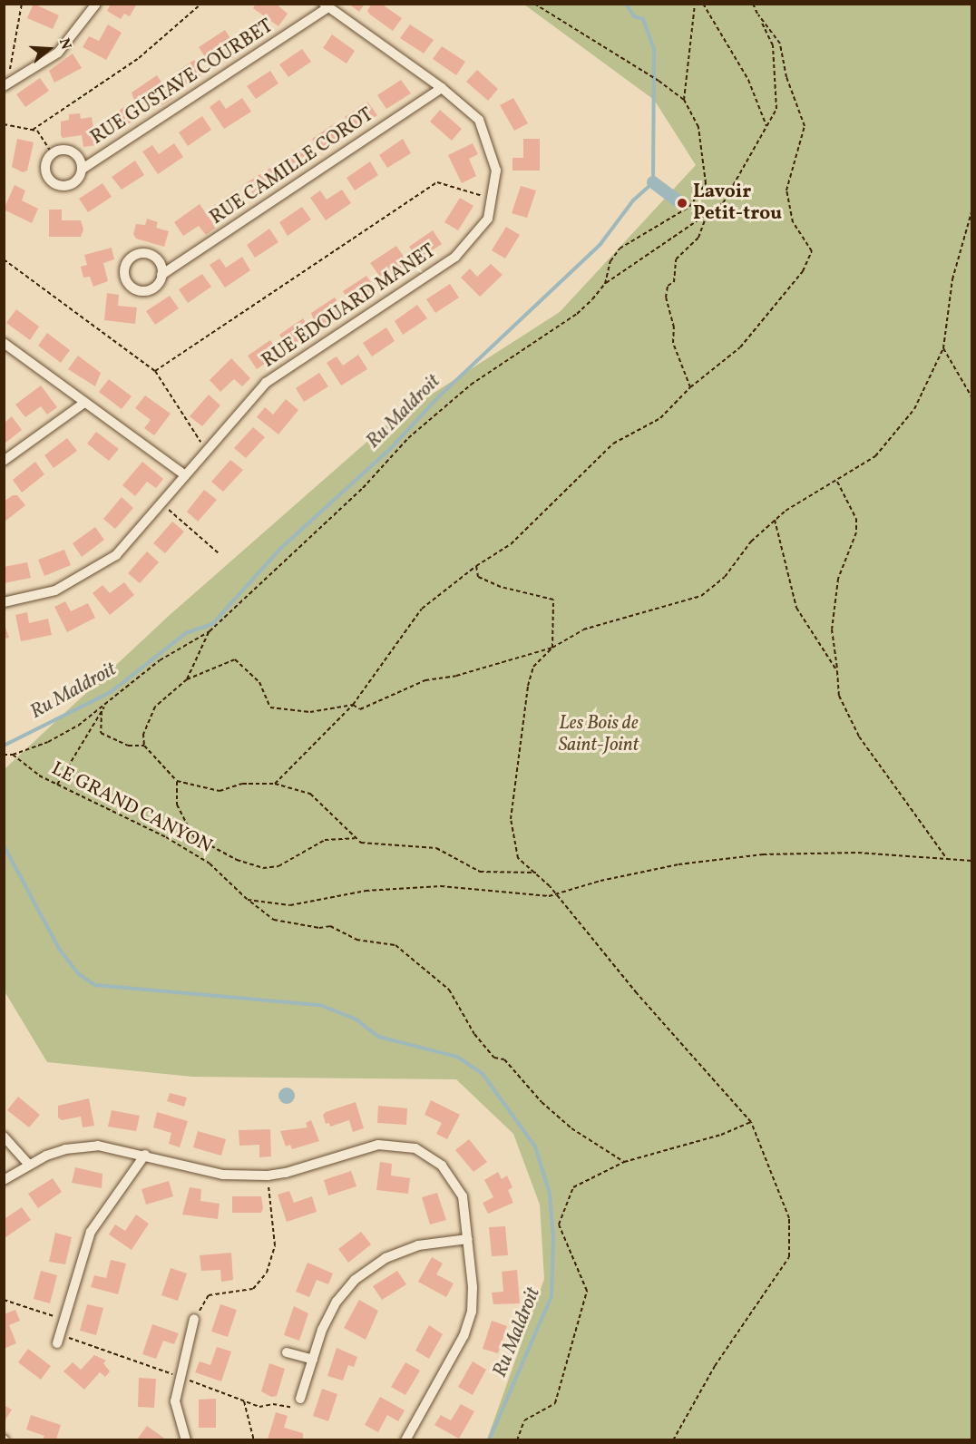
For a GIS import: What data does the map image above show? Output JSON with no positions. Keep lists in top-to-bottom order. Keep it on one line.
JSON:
{"streets":{"street":["RUE GUSTAVE COURBET","RUE CAMILLE COROT","RUE ÉDOUARD MANET"],"path":["LE GRAND CANYON"]},"crossings":[["RUE GUSTAVE COURBET","RUE ÉDOUARD MANET"],["RUE CAMILLE COROT","RUE ÉDOUARD MANET"]],"water":["Ru Maldroit"],"parks":["Les Bois de Saint-Joint"],"places":["Lavoir Petit-trou"],"north":"right"}
